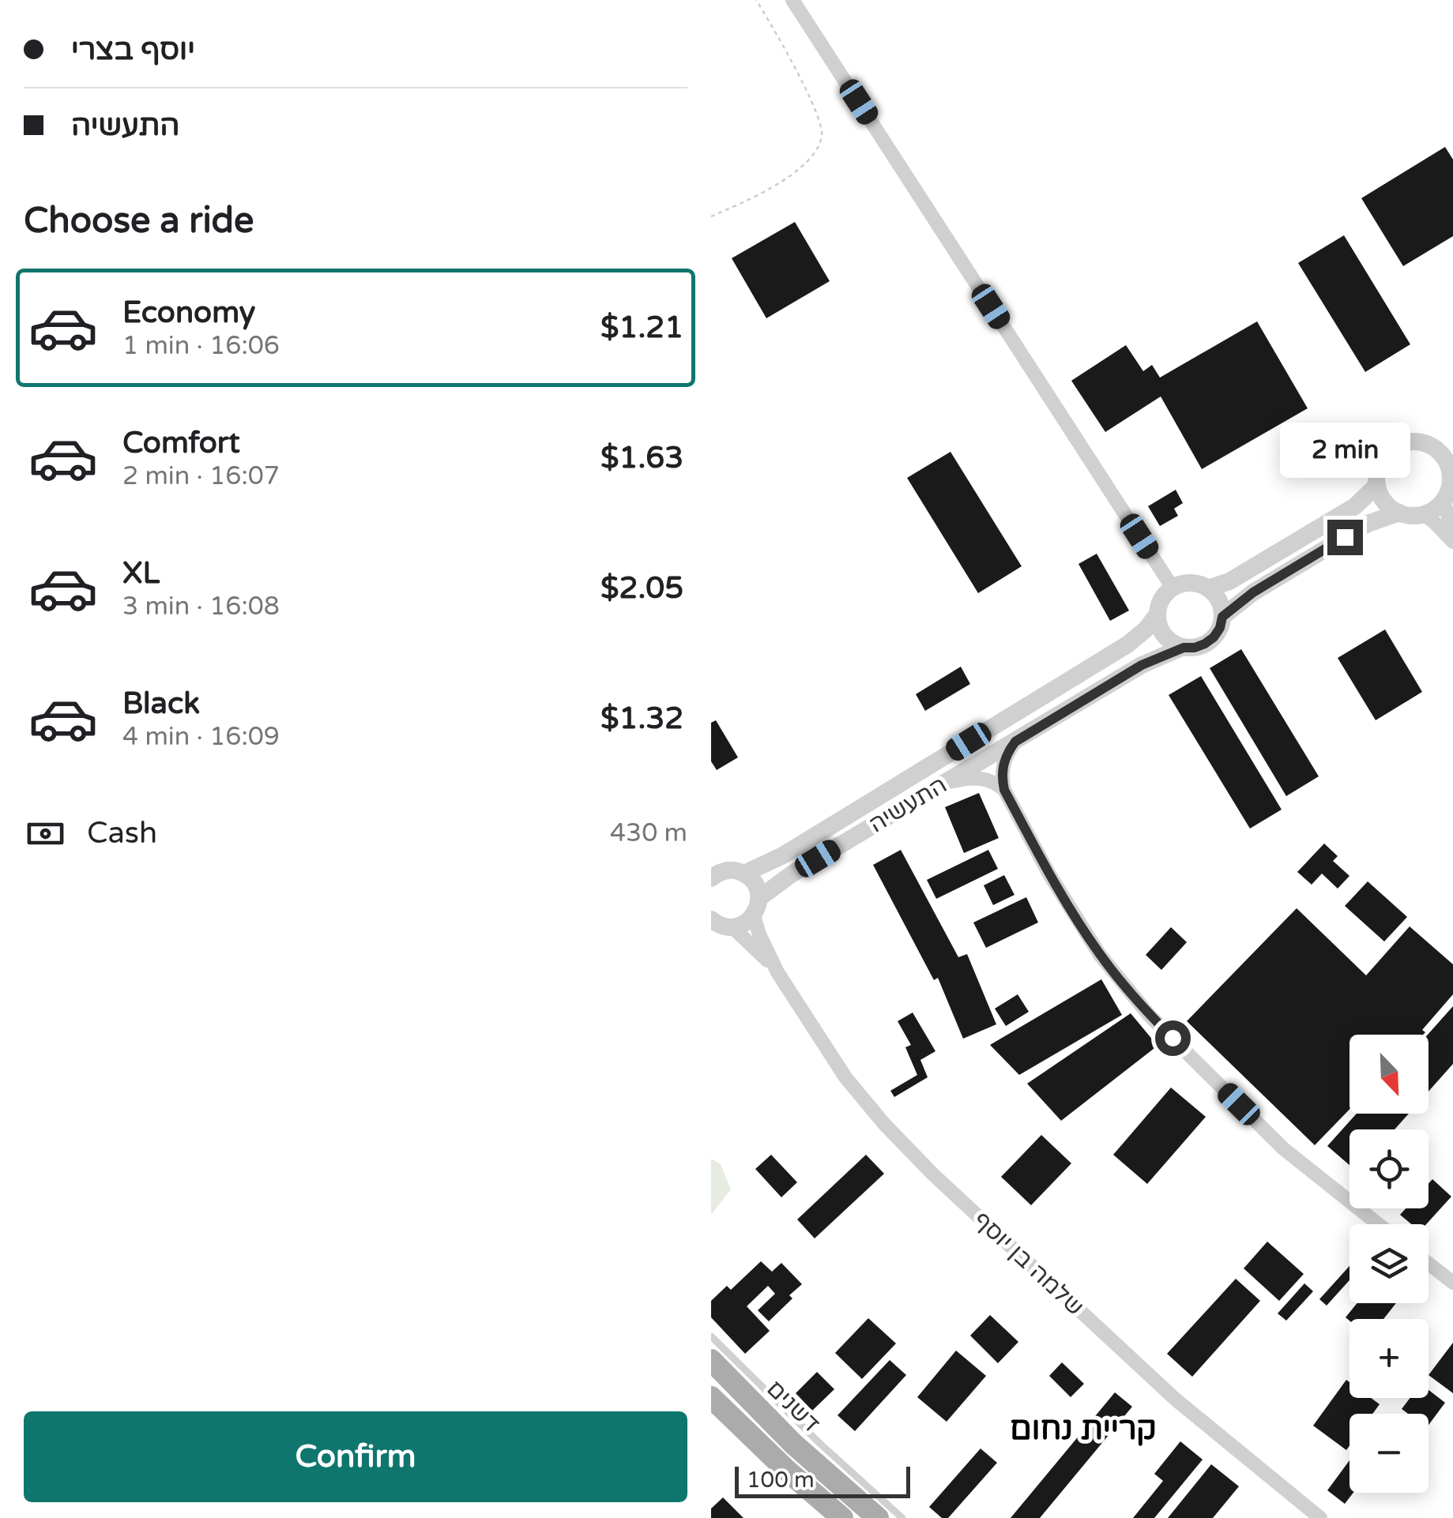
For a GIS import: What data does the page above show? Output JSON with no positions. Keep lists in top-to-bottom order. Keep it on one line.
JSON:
{"streets":{"main road":["דשנים"],"street":["התעשיה","שלמה בן יוסף"]},"crossings":[["התעשיה","שלמה בן יוסף"]],"districts":["קריית נחום"],"scale_bar":"100 m","north":"bottom right","page":{"banner":["יוסף בצרי","התעשיה"],"heading":"Choose a ride","list":[{"name":"Economy","note":"1 min · 16:06","value":"$1.21"},{"name":"Comfort","note":"2 min · 16:07","value":"$1.63"},{"name":"XL","note":"3 min · 16:08","value":"$2.05"},{"name":"Black","note":"4 min · 16:09","value":"$1.32"}],"bubble":"2 min","pay":["Cash","430 m"],"map_buttons":["+","−"],"buttons":"Confirm","scale":"100 m"}}
